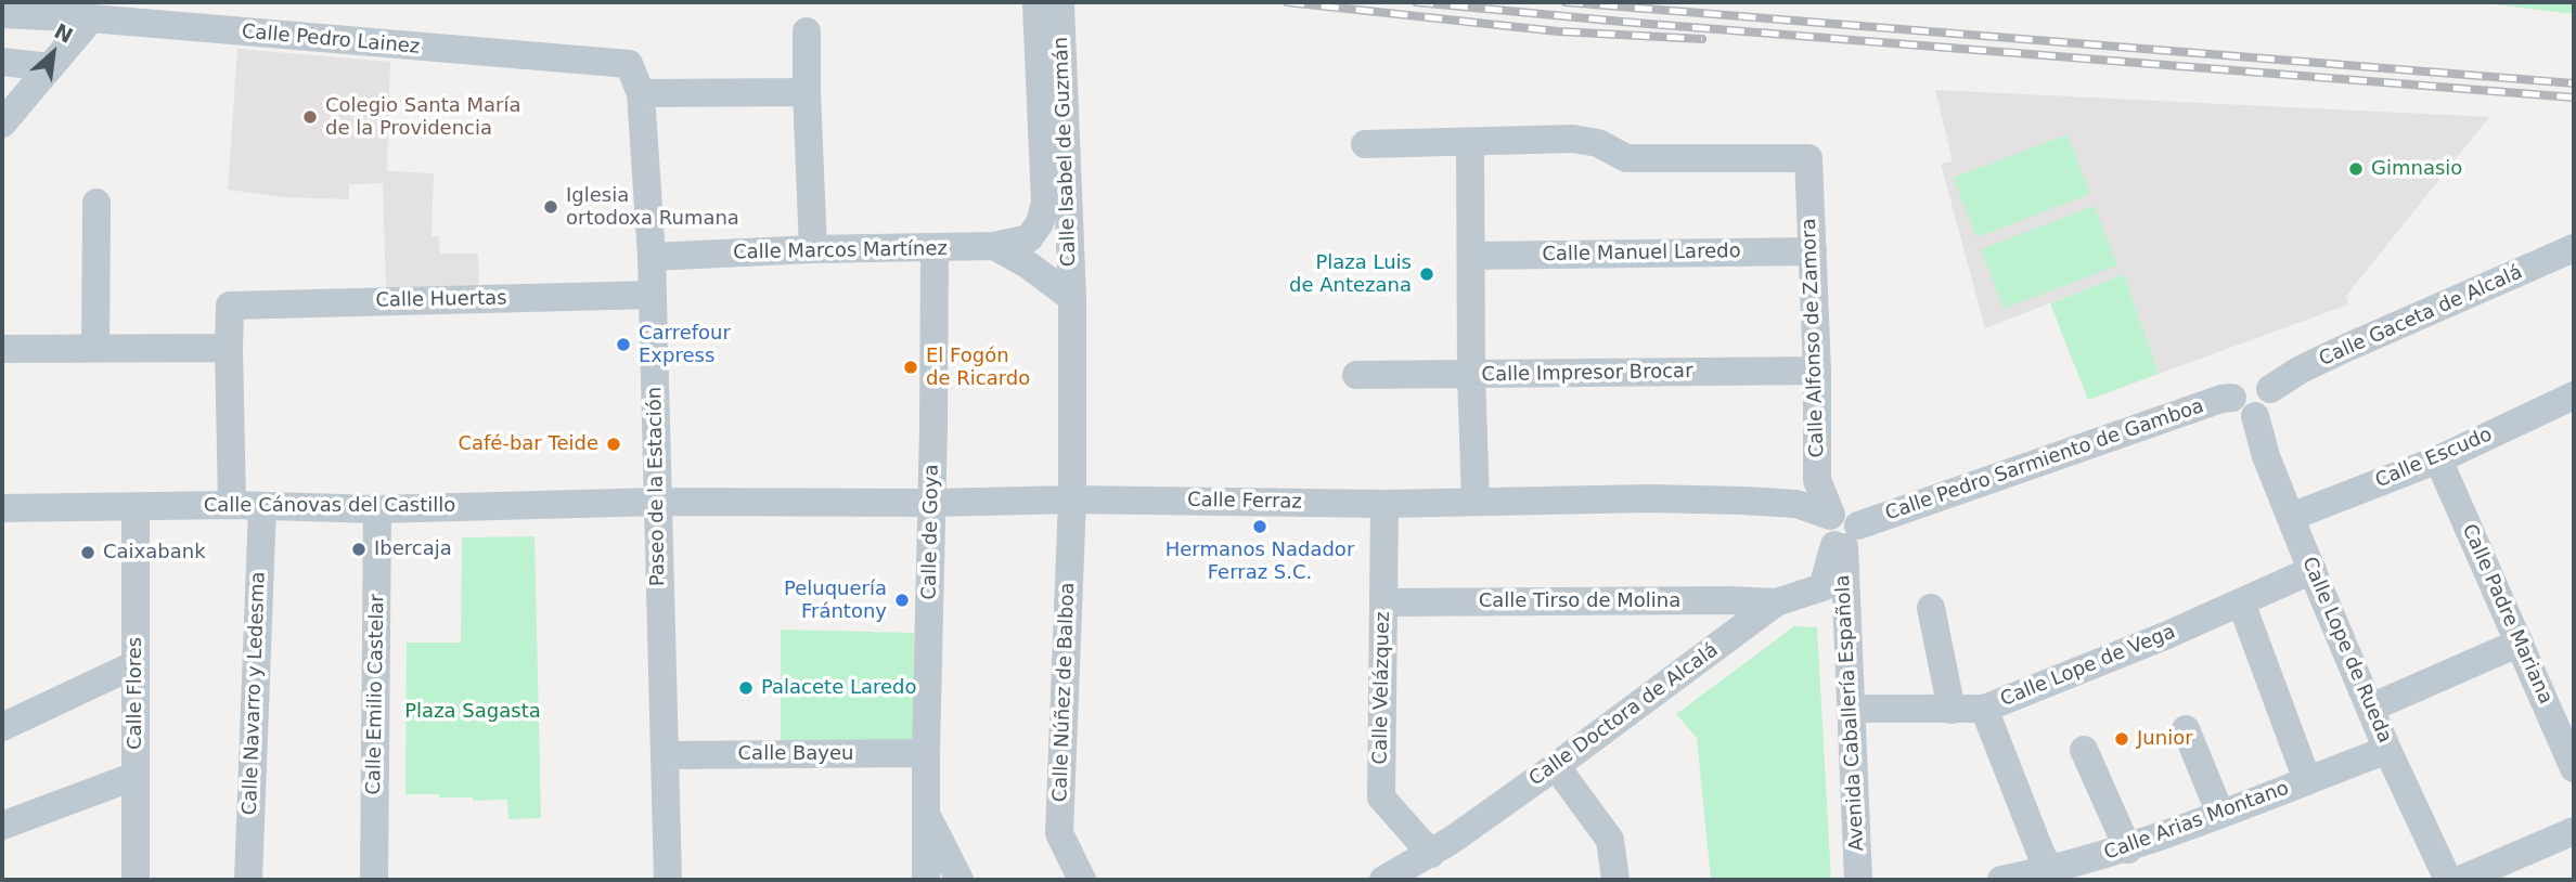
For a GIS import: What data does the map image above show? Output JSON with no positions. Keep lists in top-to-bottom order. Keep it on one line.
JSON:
{"streets":{"street":["Calle Pedro Lainez","Calle Isabel de Guzmán","Calle Marcos Martínez","Calle Manuel Laredo","Calle Huertas","Calle Gaceta de Alcalá","Calle Alfonso de Zamora","Calle Impresor Brocar","Calle Escudo","Calle Pedro Sarmiento de Gamboa","Paseo de la Estación","Calle Ferraz","Calle Cánovas del Castillo","Calle de Goya","Calle Tirso de Molina","Calle Padre Mariana","Calle Lope de Rueda","Calle Lope de Vega","Calle Velázquez","Calle Núñez de Balboa","Calle Flores","Calle Navarro y Ledesma","Calle Emilio Castelar","Avenida Caballería Española","Calle Doctora de Alcalá","Calle Bayeu","Calle Arias Montano"]},"crossings":[["Calle Pedro Lainez","Paseo de la Estación"],["Calle Isabel de Guzmán","Calle Marcos Martínez"],["Calle Isabel de Guzmán","Calle Ferraz"],["Calle Isabel de Guzmán","Calle Núñez de Balboa"],["Calle Marcos Martínez","Paseo de la Estación"],["Calle Marcos Martínez","Calle de Goya"],["Calle Manuel Laredo","Calle Alfonso de Zamora"],["Calle Huertas","Paseo de la Estación"],["Calle Gaceta de Alcalá","Calle Pedro Sarmiento de Gamboa"],["Calle Gaceta de Alcalá","Calle Lope de Rueda"],["Calle Alfonso de Zamora","Calle Impresor Brocar"],["Calle Alfonso de Zamora","Calle Ferraz"],["Calle Escudo","Calle Padre Mariana"],["Calle Escudo","Calle Lope de Rueda"],["Calle Pedro Sarmiento de Gamboa","Calle Ferraz"],["Calle Pedro Sarmiento de Gamboa","Calle Lope de Rueda"],["Calle Pedro Sarmiento de Gamboa","Avenida Caballería Española"],["Calle Pedro Sarmiento de Gamboa","Calle Doctora de Alcalá"],["Paseo de la Estación","Calle Ferraz"],["Paseo de la Estación","Calle Cánovas del Castillo"],["Paseo de la Estación","Calle Bayeu"],["Calle Ferraz","Calle Cánovas del Castillo"],["Calle Ferraz","Calle de Goya"],["Calle Ferraz","Calle Velázquez"],["Calle Ferraz","Calle Núñez de Balboa"],["Calle Ferraz","Avenida Caballería Española"],["Calle Ferraz","Calle Doctora de Alcalá"],["Calle Cánovas del Castillo","Calle Flores"],["Calle Cánovas del Castillo","Calle Navarro y Ledesma"],["Calle Cánovas del Castillo","Calle Emilio Castelar"],["Calle de Goya","Calle Bayeu"],["Calle Tirso de Molina","Calle Velázquez"],["Calle Tirso de Molina","Calle Doctora de Alcalá"],["Calle Lope de Rueda","Calle Lope de Vega"],["Calle Lope de Rueda","Calle Arias Montano"],["Calle Lope de Vega","Avenida Caballería Española"],["Calle Velázquez","Calle Doctora de Alcalá"],["Avenida Caballería Española","Calle Doctora de Alcalá"]],"parks":["Plaza Sagasta"],"places":["Colegio Santa María de la Providencia","Gimnasio","Iglesia ortodoxa Rumana","Plaza Luis de Antezana","Carrefour Express","El Fogón de Ricardo","Café-bar Teide","Hermanos Nadador Ferraz S.C.","Ibercaja","Caixabank","Peluquería Frántony","Palacete Laredo","Junior"],"north":"top right"}
